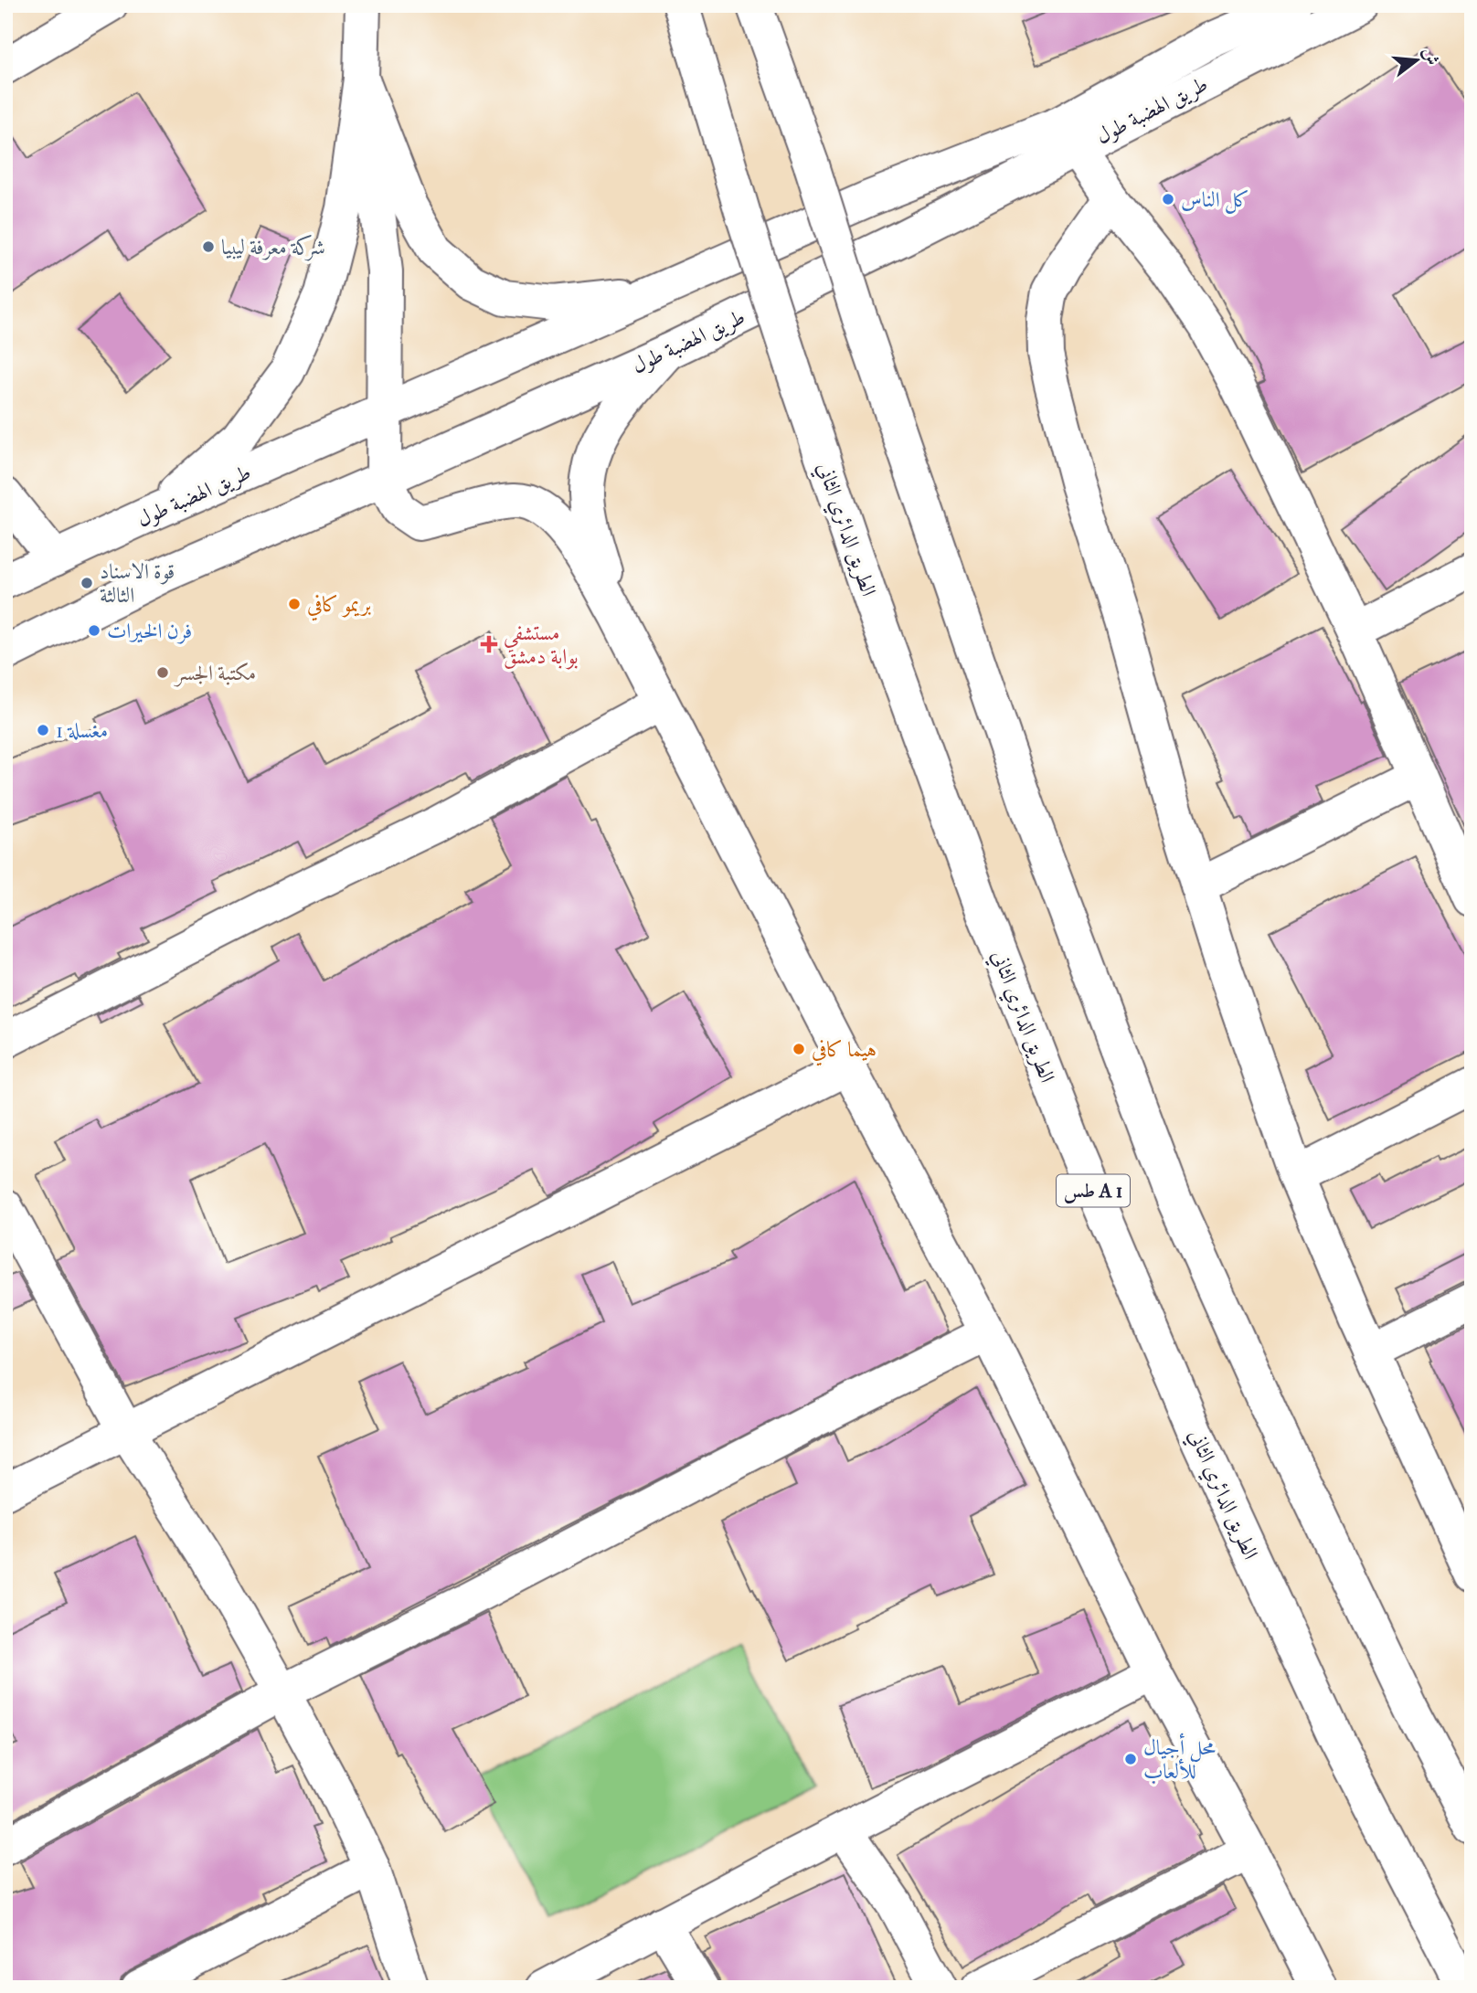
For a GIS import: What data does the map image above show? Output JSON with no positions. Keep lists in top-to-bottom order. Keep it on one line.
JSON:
{"streets":{"main road":["طريق الهضبة طول","الطريق الدائري الثاني","طس A 1"]},"places":{"other":["كل الناس","شركة معرفة ليبيا","قوة الاسناد الثالثة","بريمو كافي","فرن الخيرات","مكتبة الجسر","مغسلة 1","هيما كافي","محل أجيال للألعاب"],"health":["مستشفي بوابة دمشق"]},"north":"right"}
